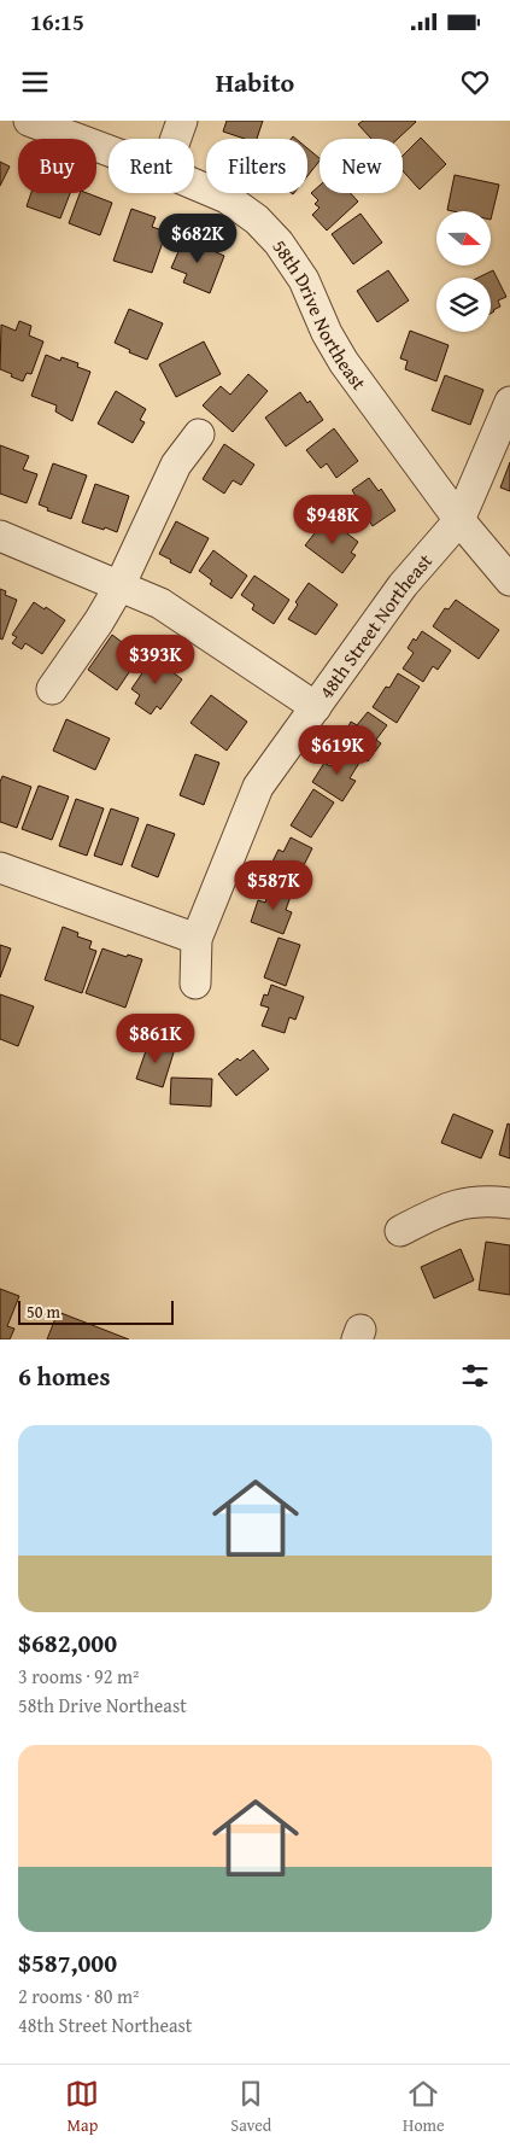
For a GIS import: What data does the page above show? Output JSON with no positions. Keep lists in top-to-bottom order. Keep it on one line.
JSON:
{"streets":{"street":["58th Drive Northeast","48th Street Northeast"]},"crossings":[["58th Drive Northeast","48th Street Northeast"]],"scale_bar":"50 m","north":"right","page":{"status":"16:15","header":"Habito","chip":["Buy","Rent","Filters","New"],"price":["$682K","$948K","$393K","$619K","$587K","$861K"],"scale":"50 m","heading":"6 homes","list":[{"name":"$682,000","note":"3 rooms · 92 m² · 58th Drive Northeast"},{"name":"$587,000","note":"2 rooms · 80 m² · 48th Street Northeast"}],"tabs":["Map","Saved","Home"]}}
